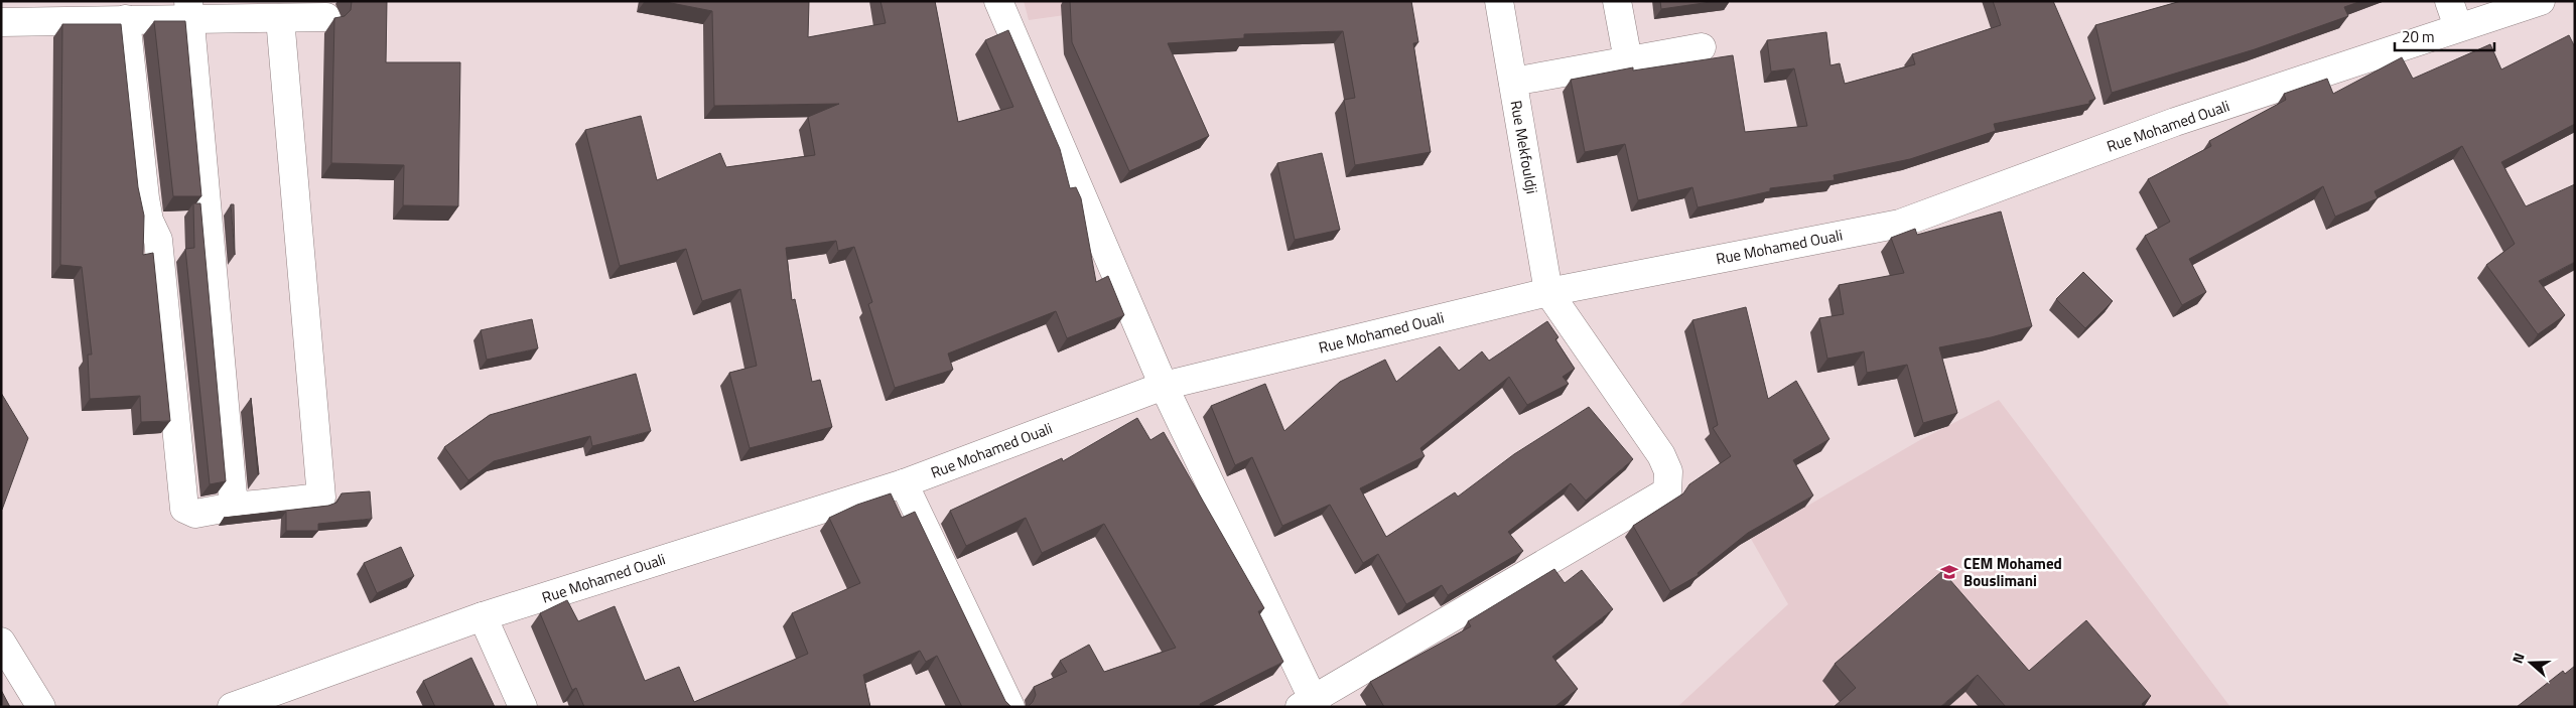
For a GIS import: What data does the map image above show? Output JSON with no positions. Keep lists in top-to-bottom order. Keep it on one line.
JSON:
{"streets":{"street":["Rue Mohamed Ouali","Rue Mekfouldji"]},"crossings":[["Rue Mohamed Ouali","Rue Mekfouldji"]],"places":{"school or university":["CEM Mohamed Bouslimani"]},"scale_bar":"20 m","north":"left"}
